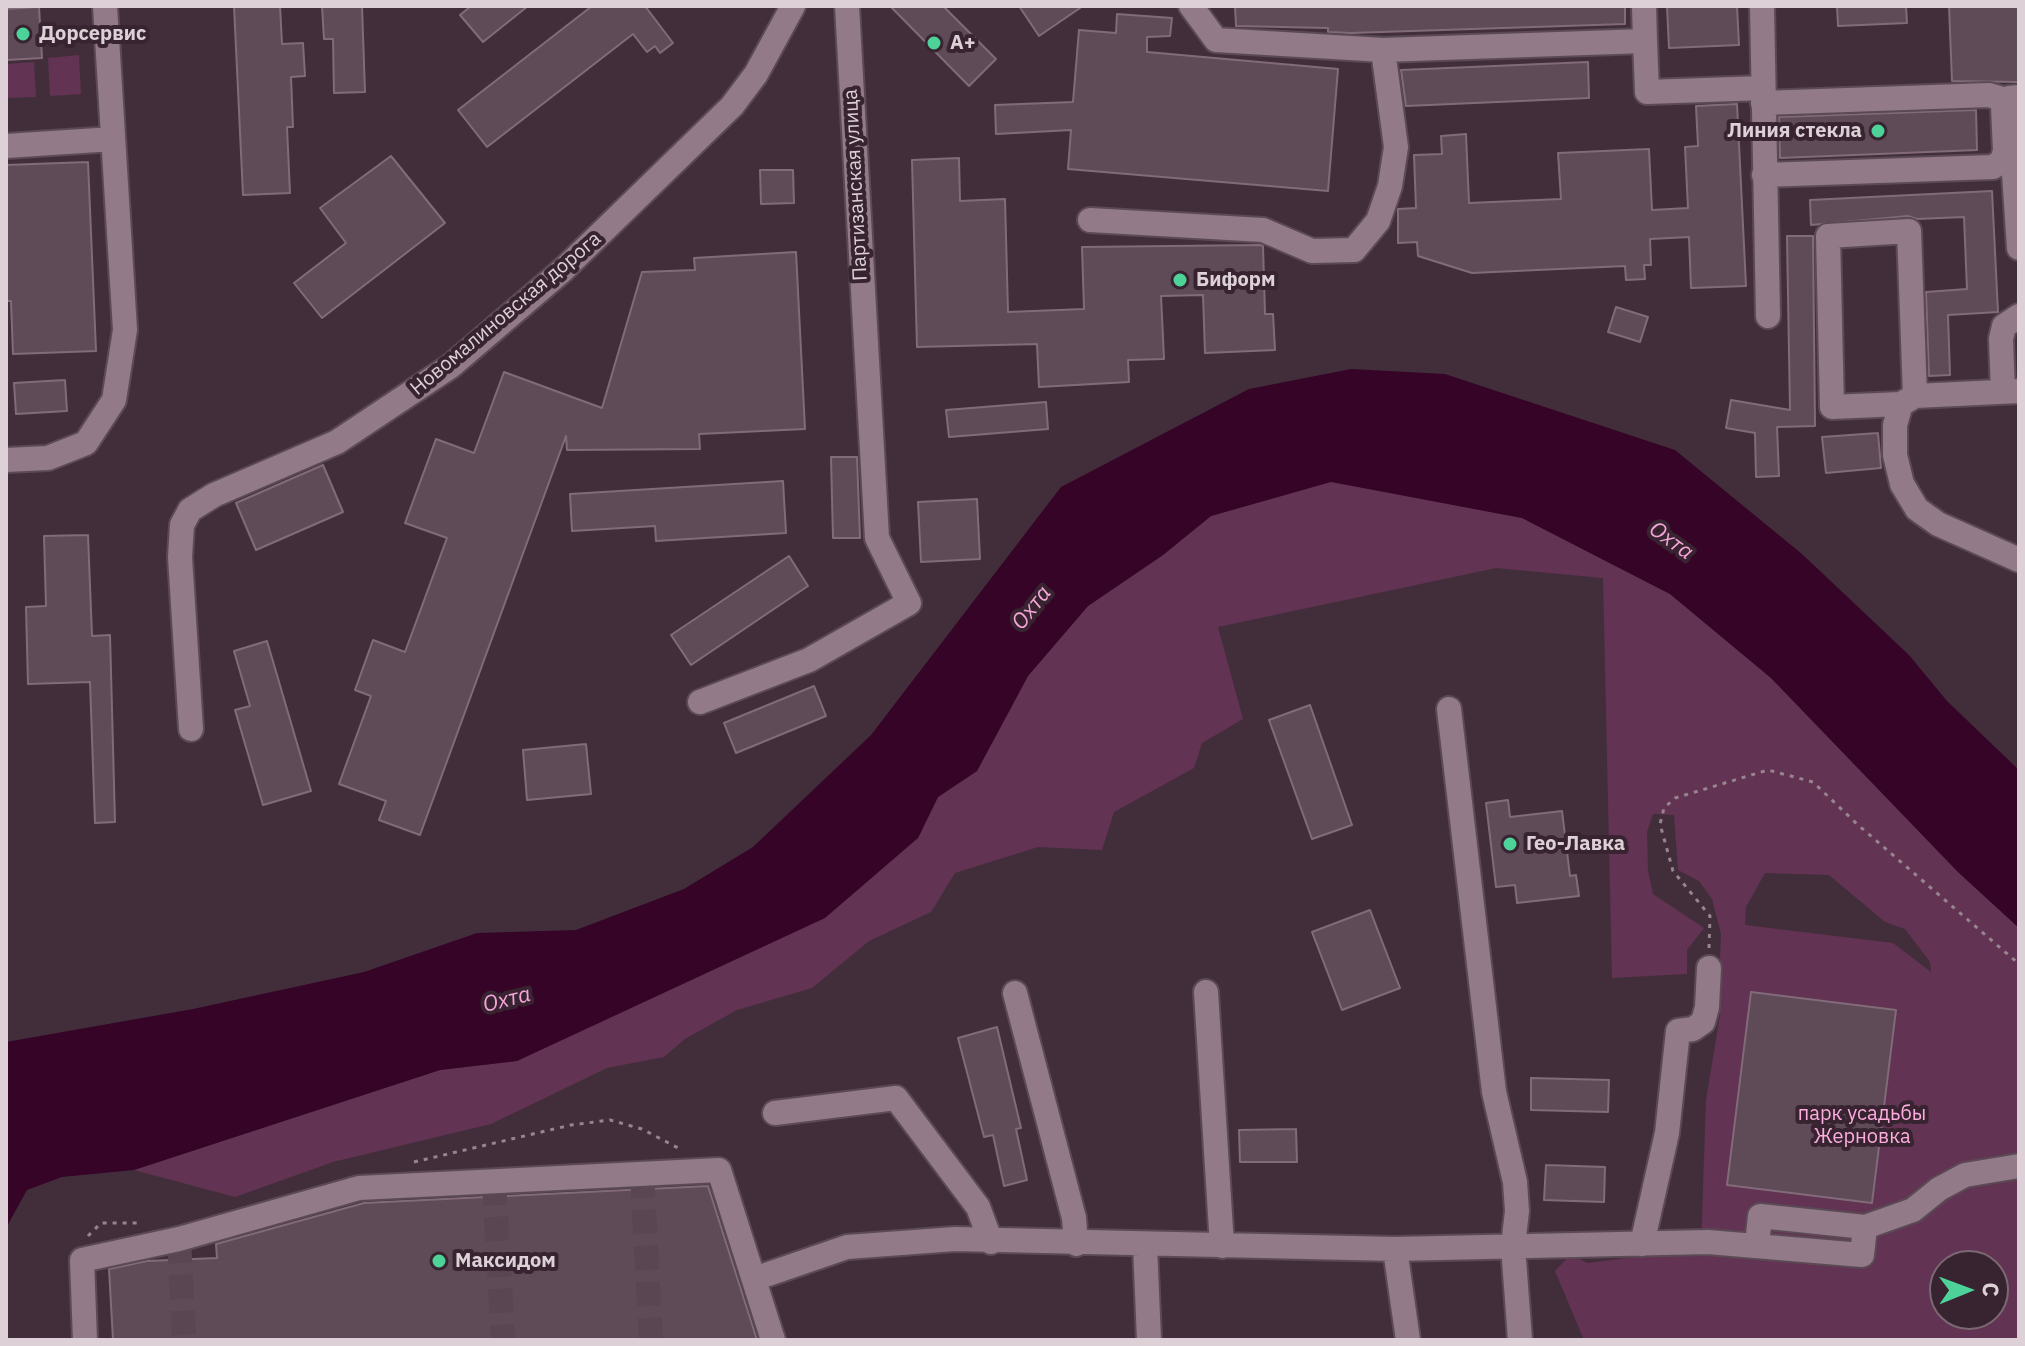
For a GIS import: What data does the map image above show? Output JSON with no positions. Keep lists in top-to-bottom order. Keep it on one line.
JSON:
{"streets":{"street":["Партизанская улица","Новомалиновская дорога"]},"water":["Охта"],"parks":["парк усадьбы Жерновка"],"places":["Дорсервис","А+","Линия стекла","Биформ","Гео-Лавка","Максидом"],"north":"right"}
